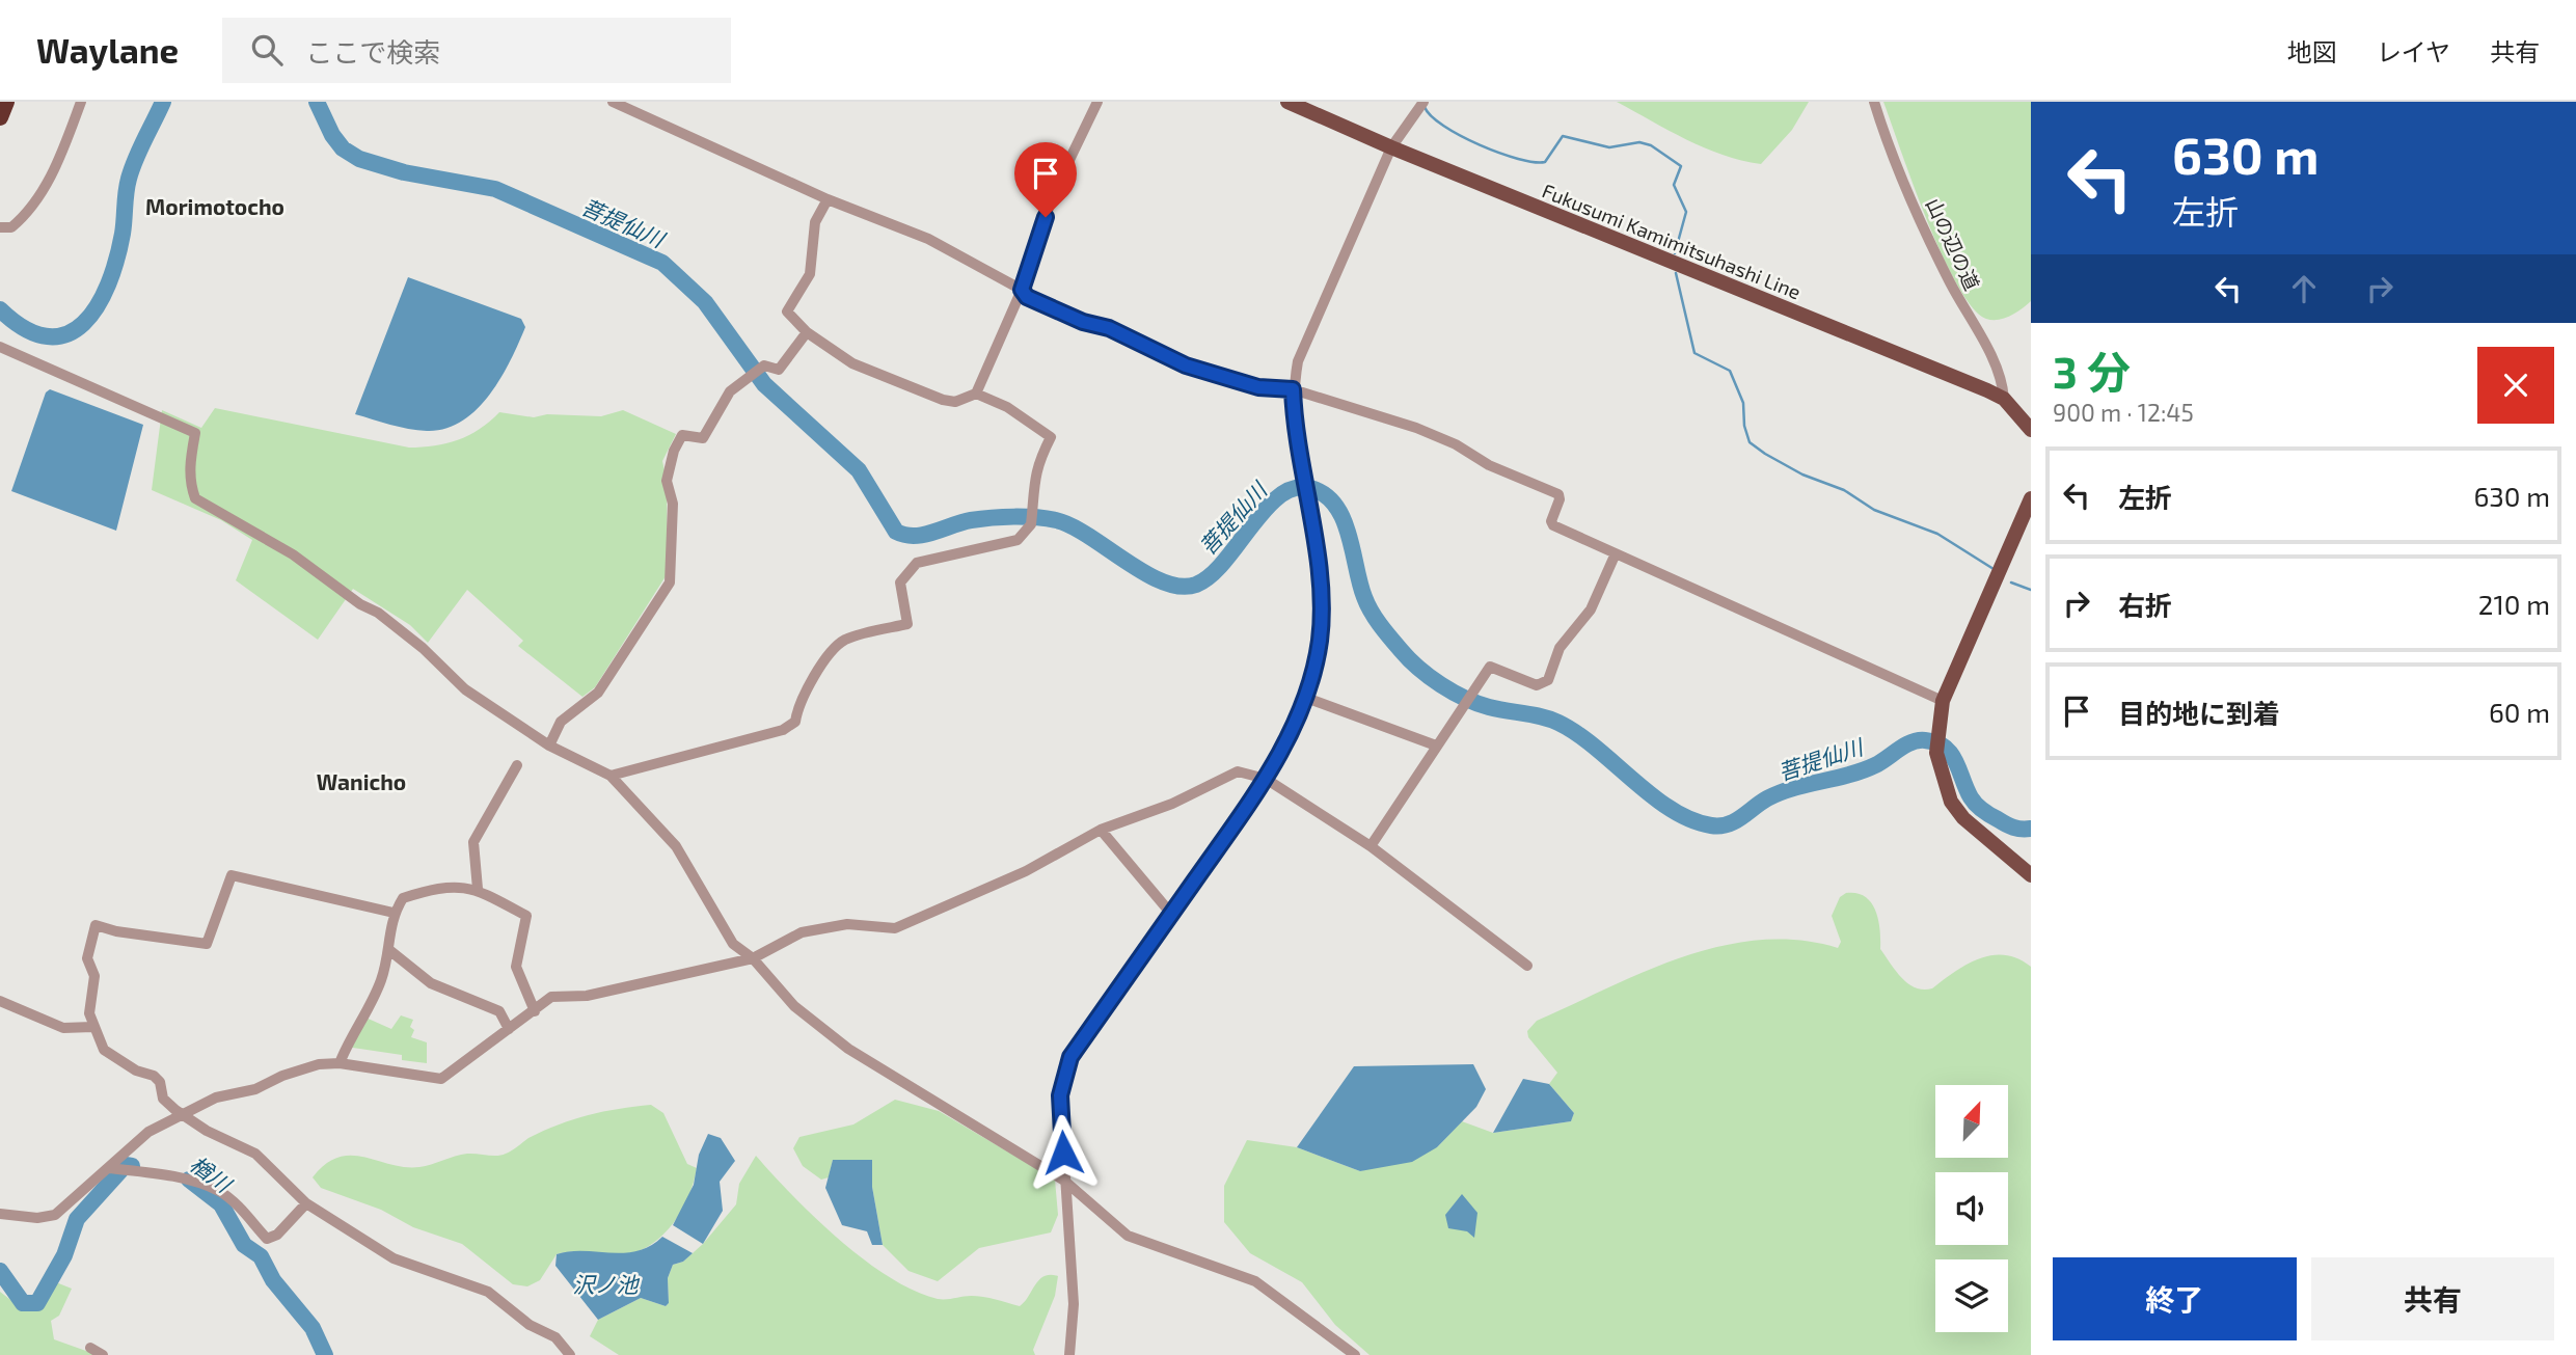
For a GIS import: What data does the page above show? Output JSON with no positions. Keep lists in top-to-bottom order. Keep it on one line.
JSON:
{"streets":{"main road":["Fukusumi Kamimitsuhashi Line"],"street":["山の辺の道"]},"crossings":[["Fukusumi Kamimitsuhashi Line","山の辺の道"]],"districts":["Morimotocho","Wanicho"],"water":["菩提仙川","楢川","沢ノ池"],"north":"top right","page":{"header":"Waylane","search":"ここで検索","nav":["地図","レイヤ","共有"],"turn":["630 m","左折"],"heading":["3 分","900 m · 12:45"],"list":[{"name":"左折","value":"630 m"},{"name":"右折","value":"210 m"},{"name":"目的地に到着","value":"60 m"}],"buttons":["終了","共有"]}}
